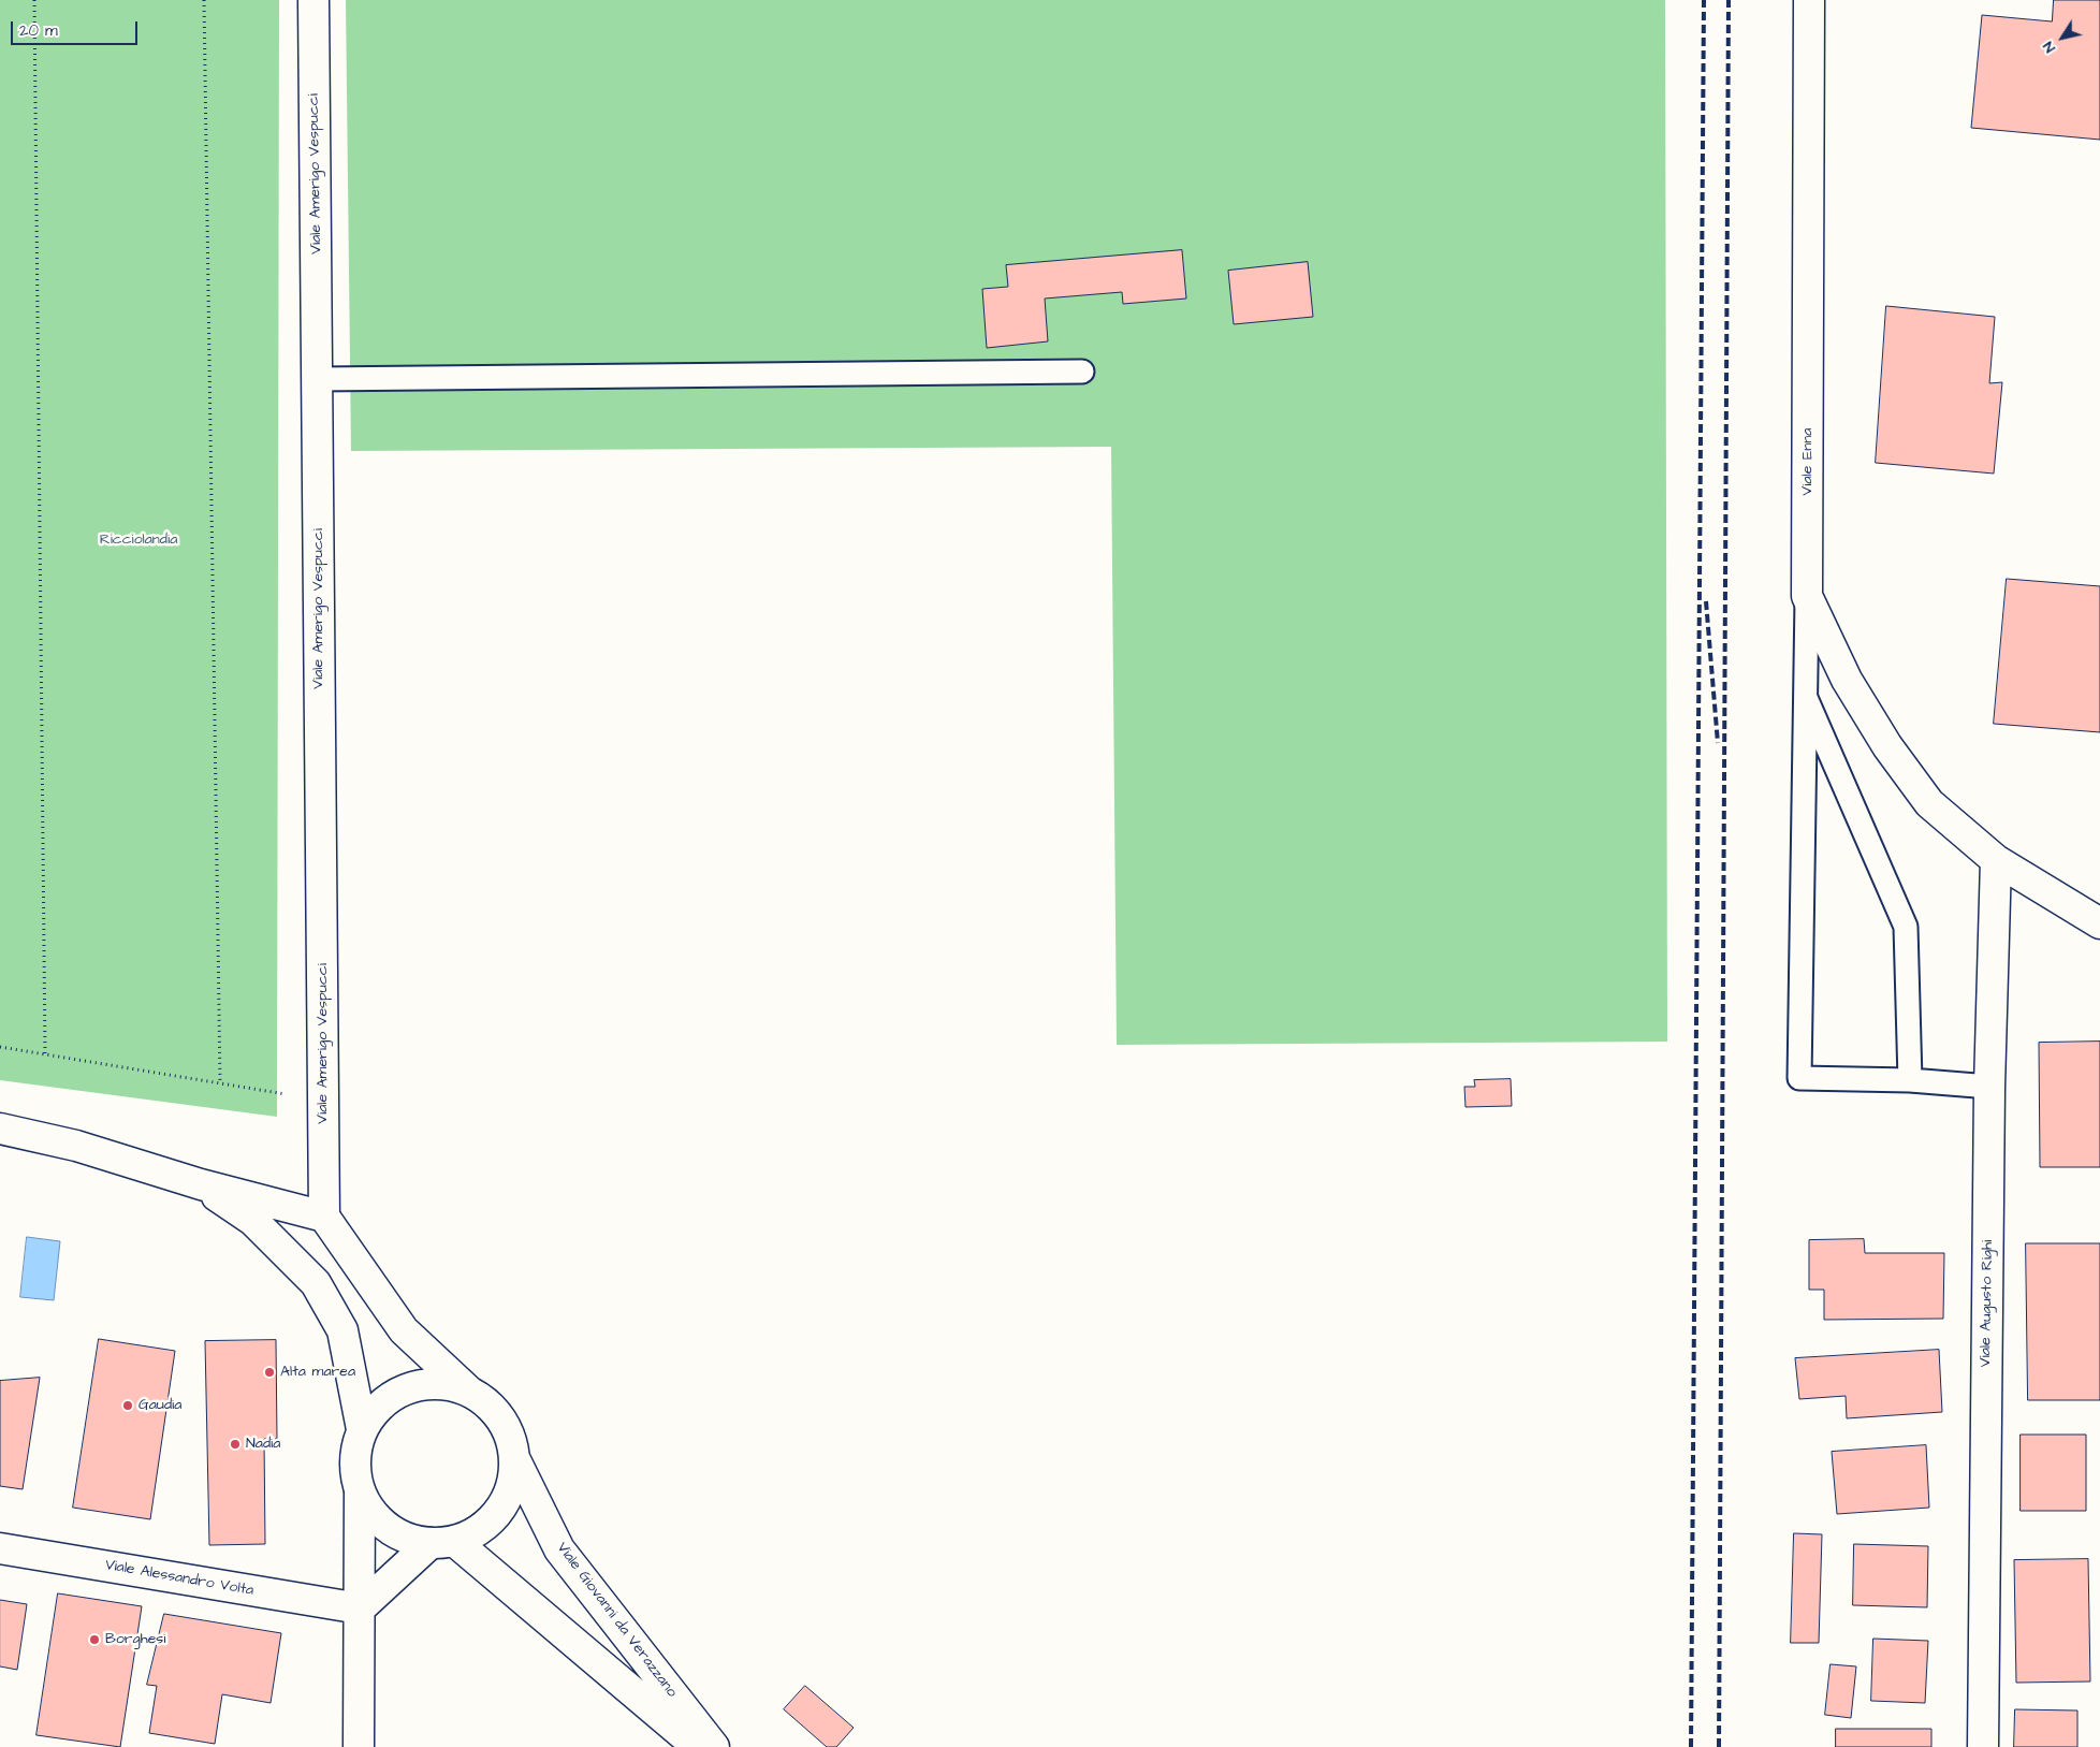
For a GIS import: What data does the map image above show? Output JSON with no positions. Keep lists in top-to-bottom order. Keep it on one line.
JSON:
{"streets":{"street":["Viale Amerigo Vespucci","Viale Enna","Viale Augusto Righi","Viale Alessandro Volta","Viale Giovanni da Verazzano"]},"crossings":[["Viale Enna","Viale Augusto Righi"]],"parks":["Ricciolandia"],"places":["Alta marea","Gaudia","Nadia","Borghesi"],"scale_bar":"20 m","north":"bottom left"}
